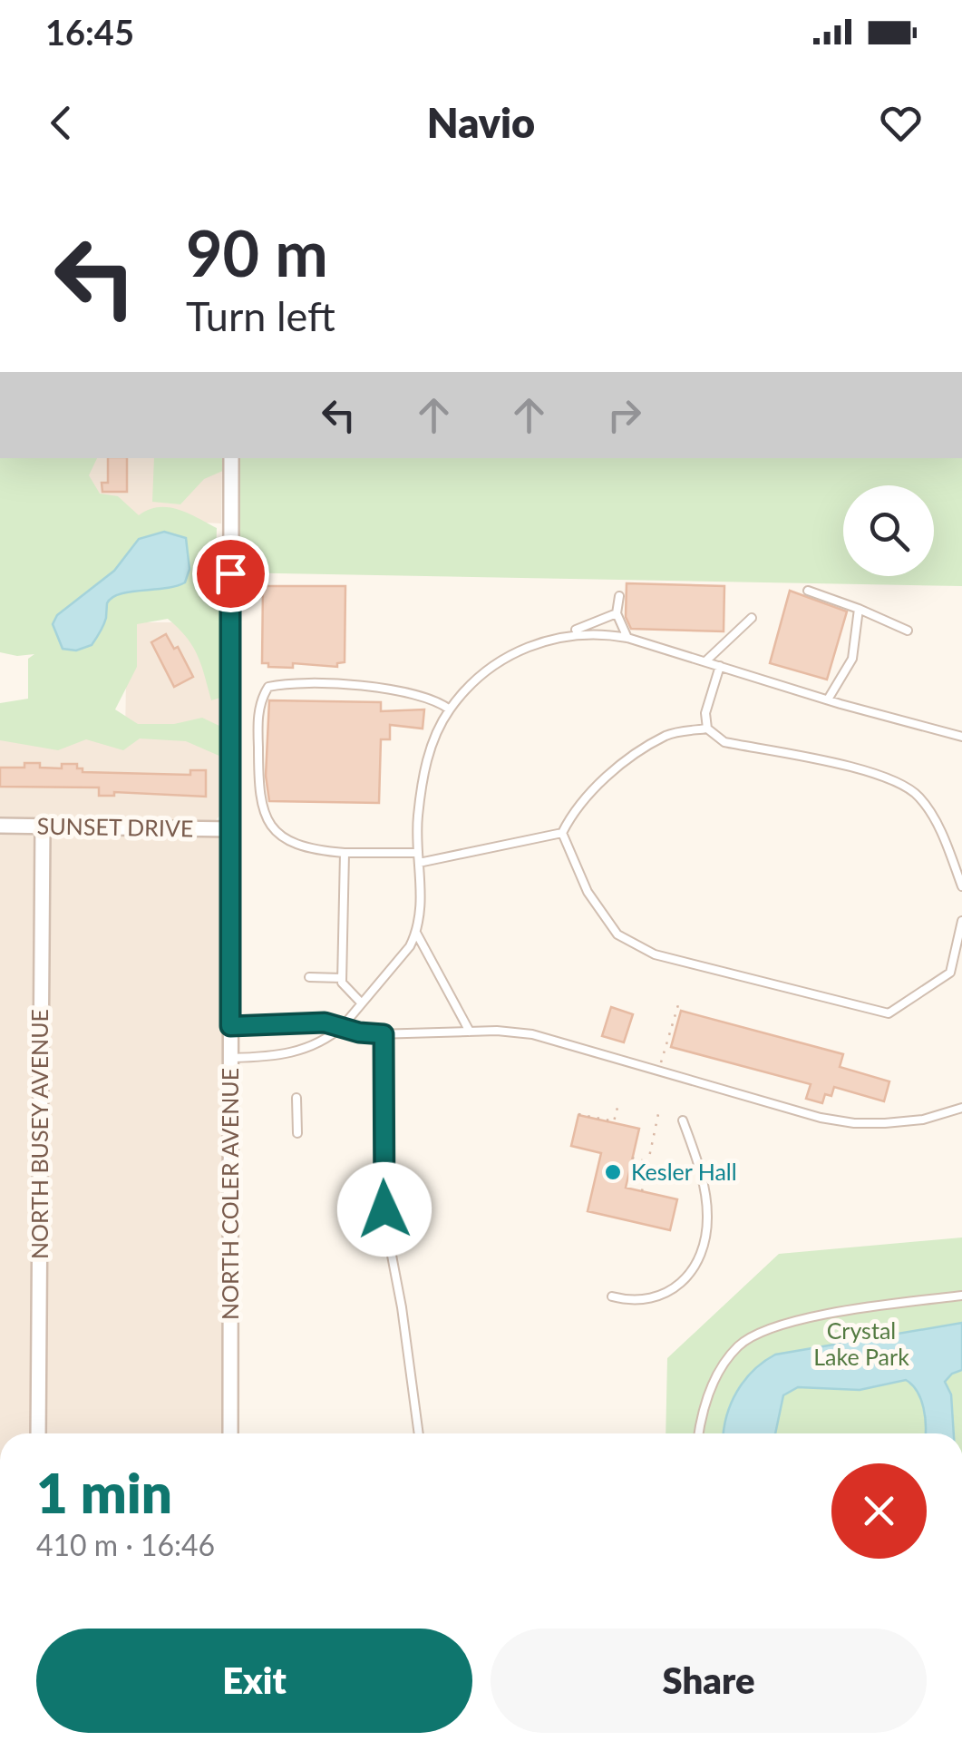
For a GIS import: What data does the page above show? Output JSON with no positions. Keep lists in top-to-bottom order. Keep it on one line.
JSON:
{"streets":{"street":["SUNSET DRIVE","NORTH BUSEY AVENUE","NORTH COLER AVENUE"]},"crossings":[["SUNSET DRIVE","NORTH BUSEY AVENUE"],["SUNSET DRIVE","NORTH COLER AVENUE"]],"parks":["Crystal Lake Park"],"places":["Kesler Hall"],"page":{"status":"16:45","header":"Navio","turn":["90 m","Turn left"],"heading":["1 min","410 m · 16:46"],"buttons":["Exit","Share"]}}
